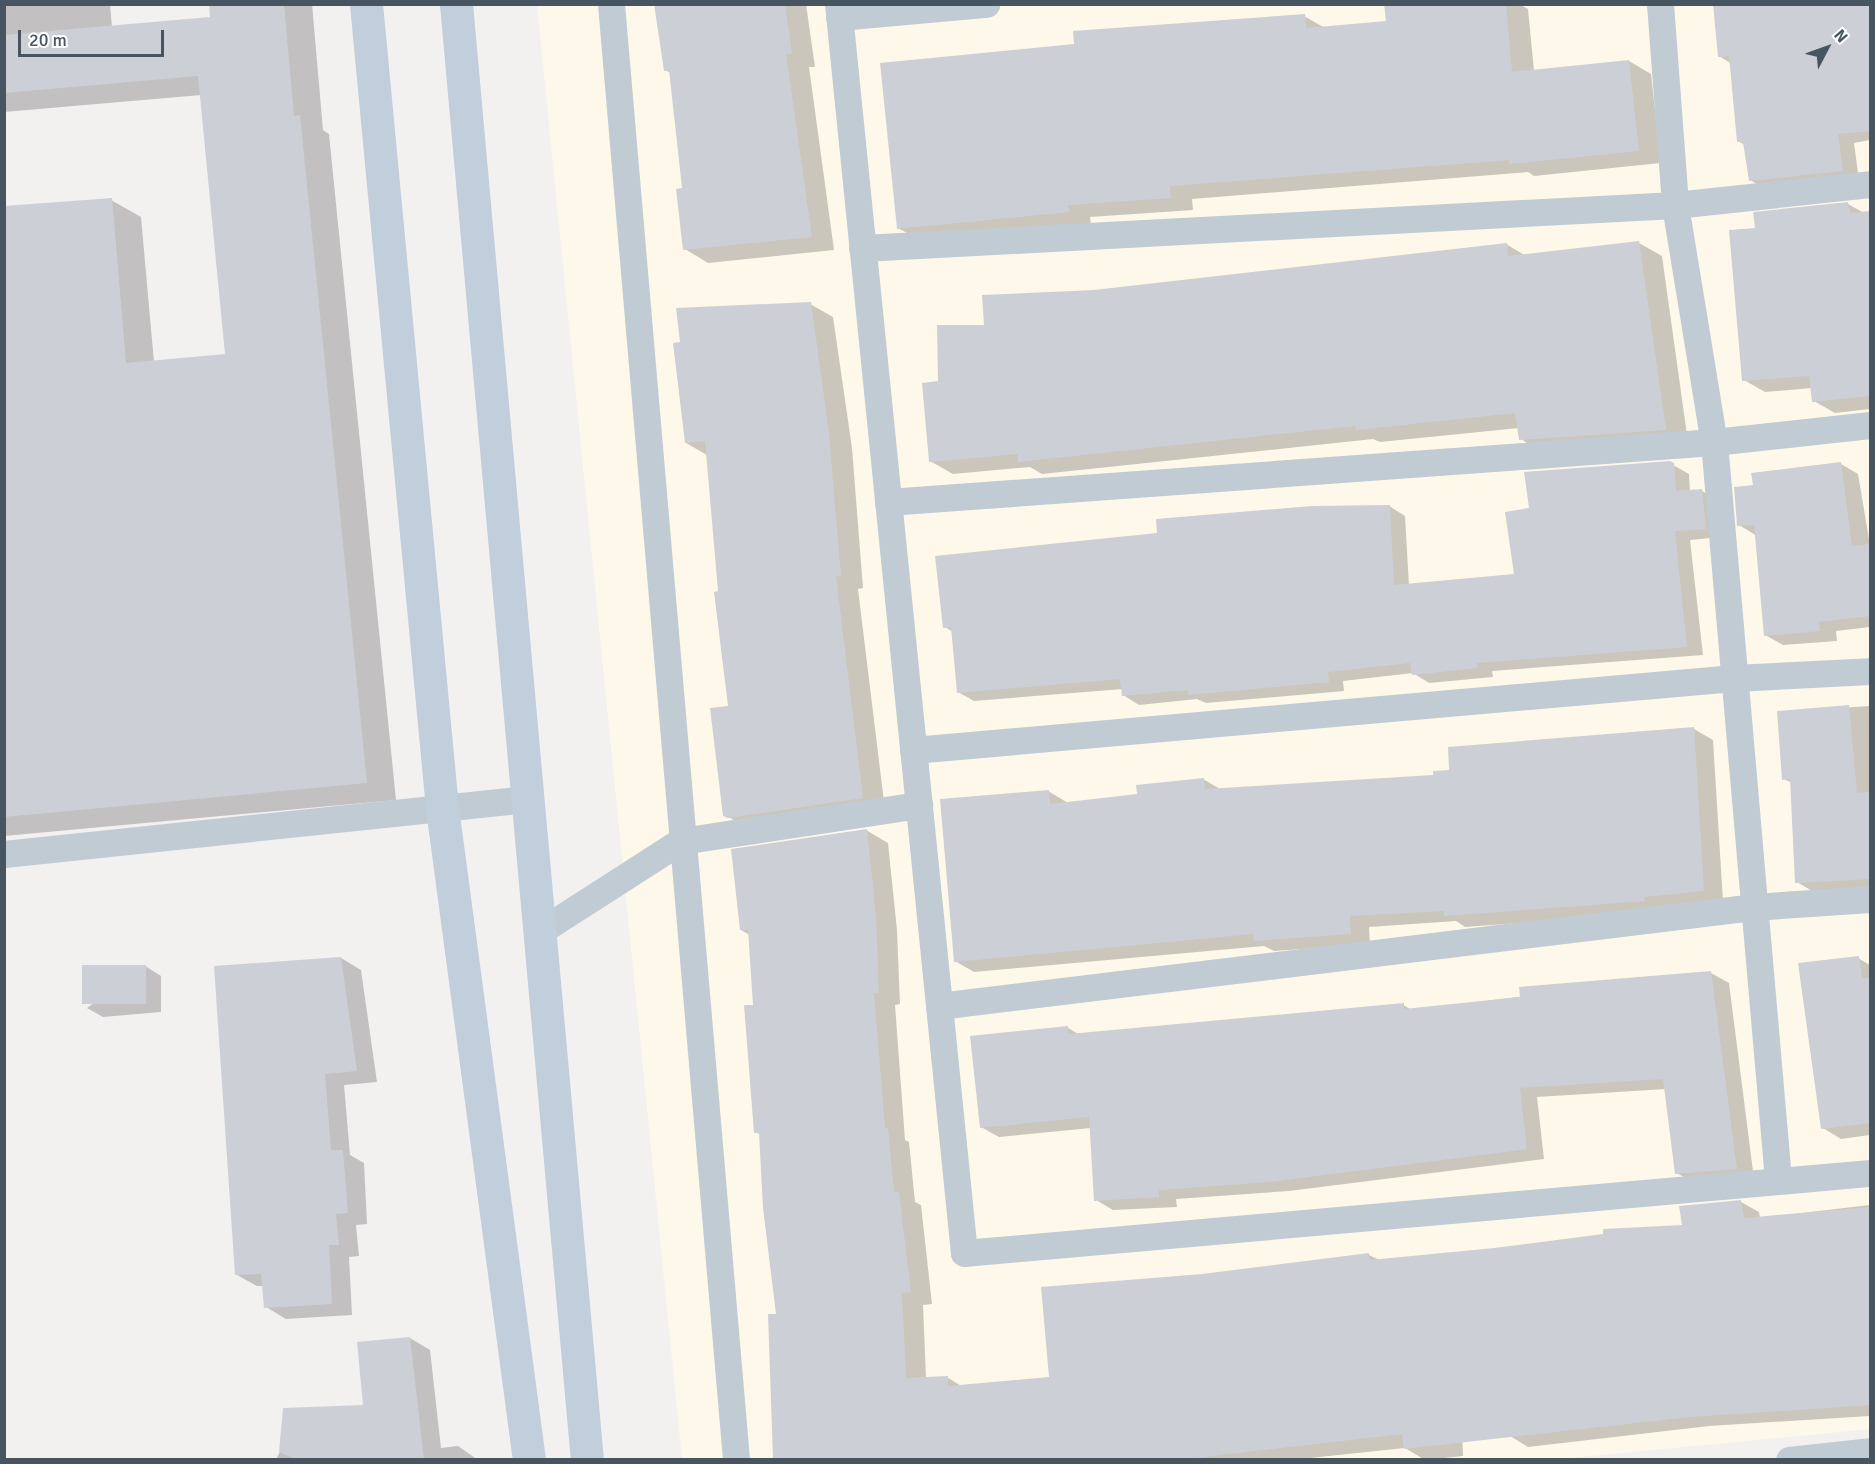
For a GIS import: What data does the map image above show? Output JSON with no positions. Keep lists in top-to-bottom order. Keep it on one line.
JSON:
{"scale_bar":"20 m","north":"top right"}
